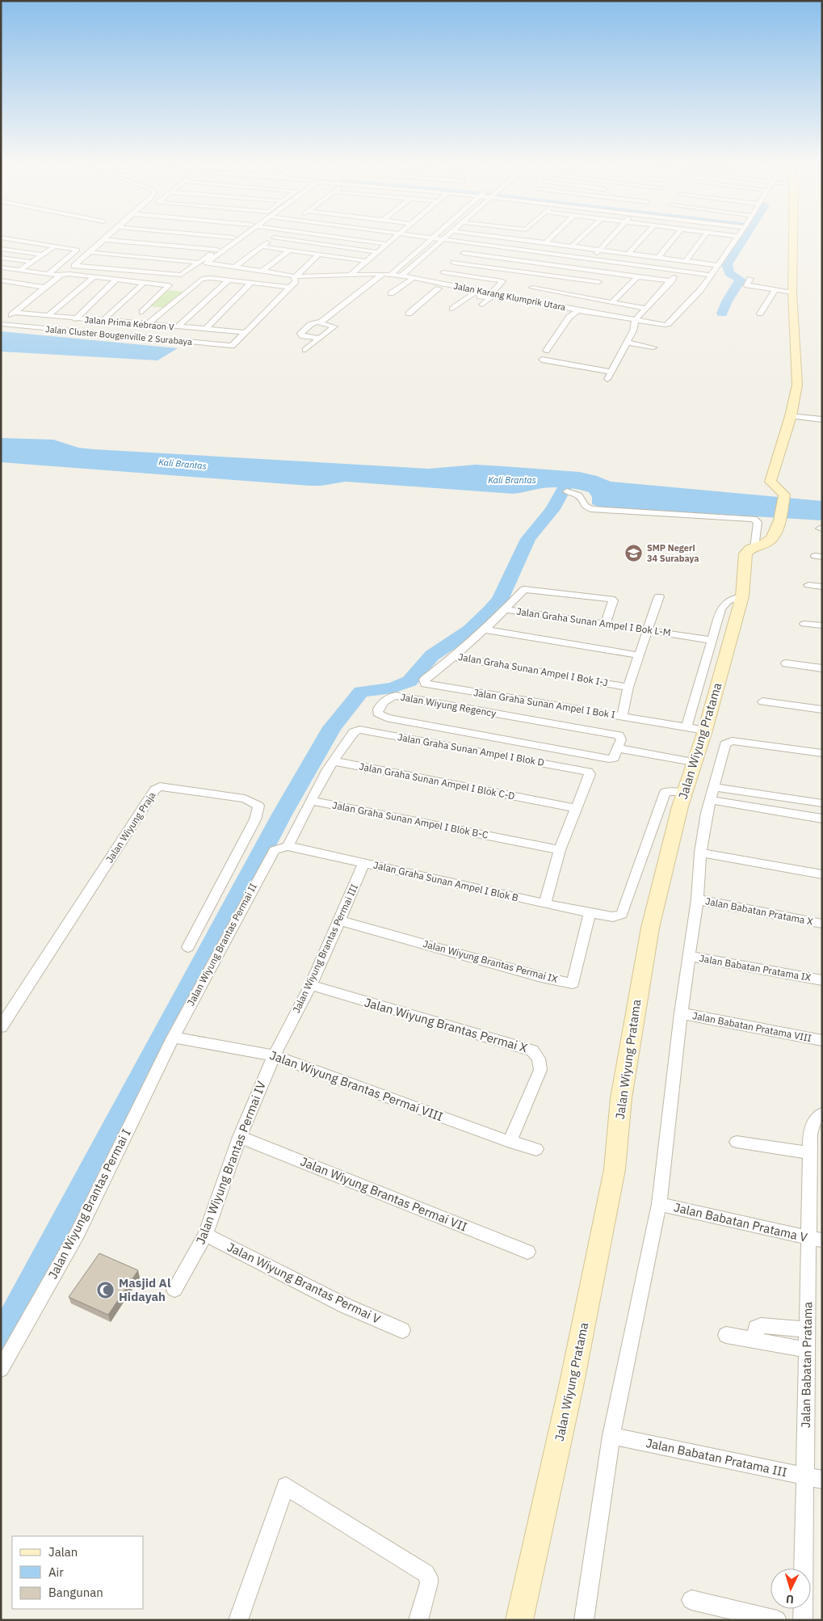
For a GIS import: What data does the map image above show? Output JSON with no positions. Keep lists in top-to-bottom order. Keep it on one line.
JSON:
{"streets":{"street":["Jalan Karang Klumprik Utara","Jalan Prima Kebraon V","Jalan Cluster Bougenville 2 Surabaya","Jalan Graha Sunan Ampel I Bok L-M","Jalan Graha Sunan Ampel I Bok I-J","Jalan Graha Sunan Ampel I Bok I","Jalan Wiyung Regency","Jalan Wiyung Pratama","Jalan Graha Sunan Ampel I Blok D","Jalan Graha Sunan Ampel I Blok C-D","Jalan Graha Sunan Ampel I Blok B-C","Jalan Wiyung Praja","Jalan Graha Sunan Ampel I Blok B","Jalan Babatan Pratama X","Jalan Wiyung Brantas Permai II","Jalan Wiyung Brantas Permai III","Jalan Wiyung Brantas Permai IX","Jalan Babatan Pratama IX","Jalan Wiyung Brantas Permai X","Jalan Babatan Pratama VIII","Jalan Wiyung Brantas Permai VIII","Jalan Wiyung Brantas Permai IV","Jalan Wiyung Brantas Permai VII","Jalan Wiyung Brantas Permai I","Jalan Babatan Pratama V","Jalan Wiyung Brantas Permai V","Jalan Babatan Pratama","Jalan Babatan Pratama III"]},"crossings":[["Jalan Prima Kebraon V","Jalan Cluster Bougenville 2 Surabaya"],["Jalan Graha Sunan Ampel I Bok L-M","Jalan Graha Sunan Ampel I Bok I-J"],["Jalan Graha Sunan Ampel I Bok I-J","Jalan Graha Sunan Ampel I Bok I"],["Jalan Graha Sunan Ampel I Bok I","Jalan Wiyung Pratama"],["Jalan Wiyung Pratama","Jalan Graha Sunan Ampel I Blok B"],["Jalan Graha Sunan Ampel I Blok D","Jalan Graha Sunan Ampel I Blok C-D"],["Jalan Graha Sunan Ampel I Blok B","Jalan Wiyung Brantas Permai II"],["Jalan Graha Sunan Ampel I Blok B","Jalan Wiyung Brantas Permai III"],["Jalan Graha Sunan Ampel I Blok B","Jalan Wiyung Brantas Permai IX"],["Jalan Wiyung Brantas Permai II","Jalan Wiyung Brantas Permai VIII"],["Jalan Wiyung Brantas Permai II","Jalan Wiyung Brantas Permai I"],["Jalan Wiyung Brantas Permai III","Jalan Wiyung Brantas Permai IX"],["Jalan Wiyung Brantas Permai III","Jalan Wiyung Brantas Permai X"],["Jalan Wiyung Brantas Permai III","Jalan Wiyung Brantas Permai VIII"],["Jalan Wiyung Brantas Permai III","Jalan Wiyung Brantas Permai IV"],["Jalan Wiyung Brantas Permai X","Jalan Wiyung Brantas Permai VIII"],["Jalan Wiyung Brantas Permai VIII","Jalan Wiyung Brantas Permai IV"],["Jalan Wiyung Brantas Permai VIII","Jalan Wiyung Brantas Permai I"],["Jalan Wiyung Brantas Permai IV","Jalan Wiyung Brantas Permai VII"],["Jalan Wiyung Brantas Permai IV","Jalan Wiyung Brantas Permai V"],["Jalan Babatan Pratama V","Jalan Babatan Pratama"],["Jalan Babatan Pratama","Jalan Babatan Pratama III"]],"water":["Kali Brantas"],"places":{"school or university":["SMP Negeri 34 Surabaya"],"mosque":["Masjid Al Hidayah"]},"legend":["Jalan","Air","Bangunan"],"north":"bottom"}
